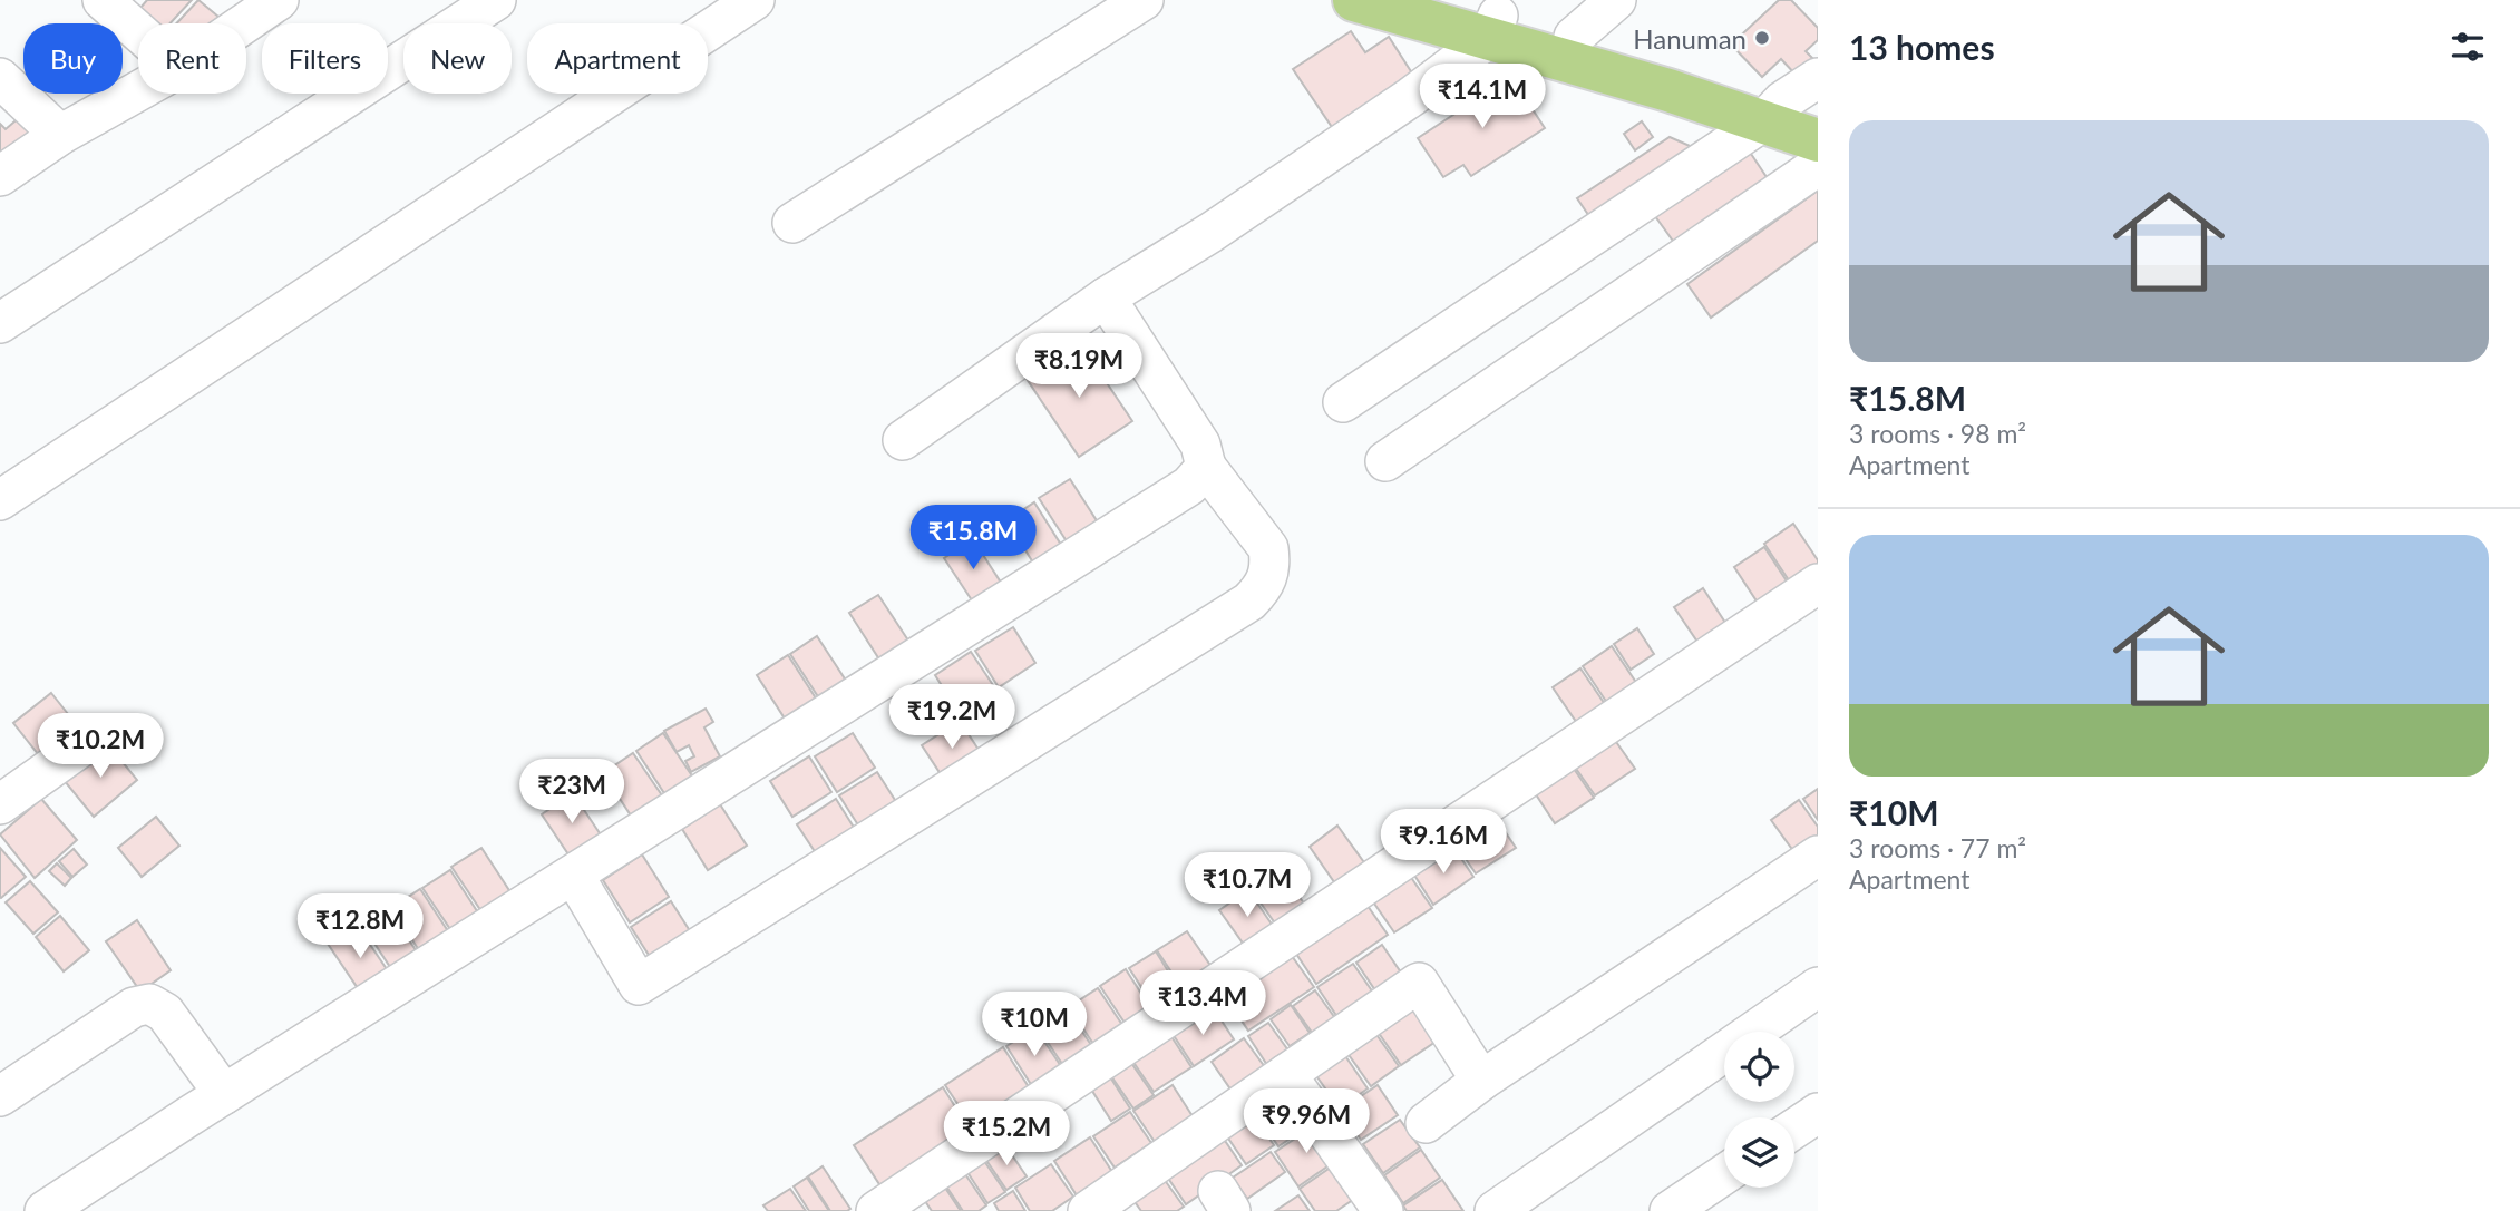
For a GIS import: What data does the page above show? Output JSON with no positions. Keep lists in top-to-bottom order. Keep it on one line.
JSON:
{"places":["Hanuman"],"page":{"heading":"13 homes","chip":["Buy","Rent","Filters","New","Apartment"],"price":["₹14.1M","₹8.19M","₹15.8M","₹19.2M","₹10.2M","₹23M","₹9.16M","₹10.7M","₹12.8M","₹13.4M","₹10M","₹9.96M","₹15.2M"],"list":[{"name":"₹15.8M","note":"3 rooms · 98 m² · Apartment"},{"name":"₹10M","note":"3 rooms · 77 m² · Apartment"}]}}
